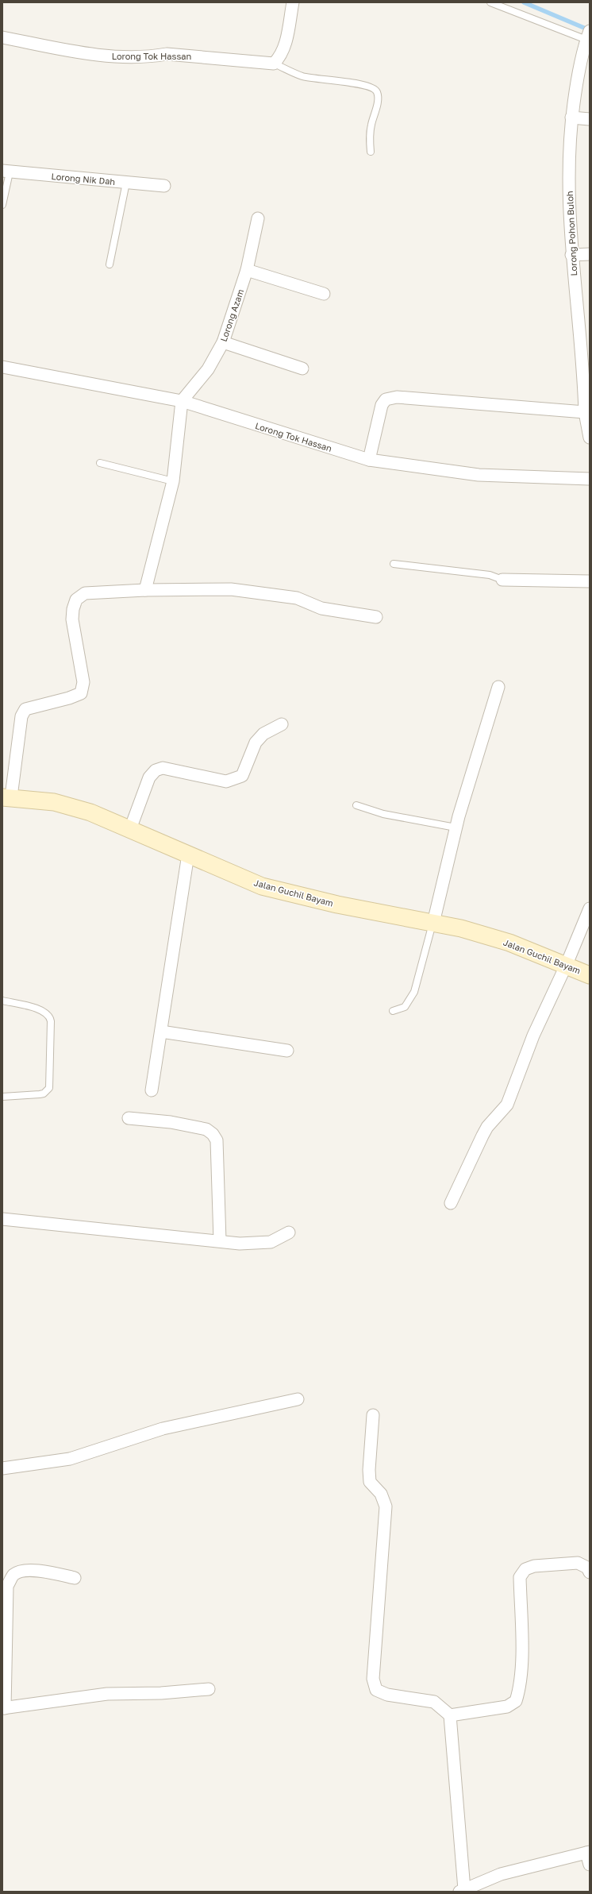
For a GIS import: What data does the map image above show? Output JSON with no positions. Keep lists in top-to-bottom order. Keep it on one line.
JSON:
{"streets":{"main road":["Jalan Guchil Bayam"],"street":["Lorong Tok Hassan","Lorong Nik Dah","Lorong Pohon Buloh","Lorong Azam"]},"crossings":[["Lorong Tok Hassan","Lorong Azam"]]}
